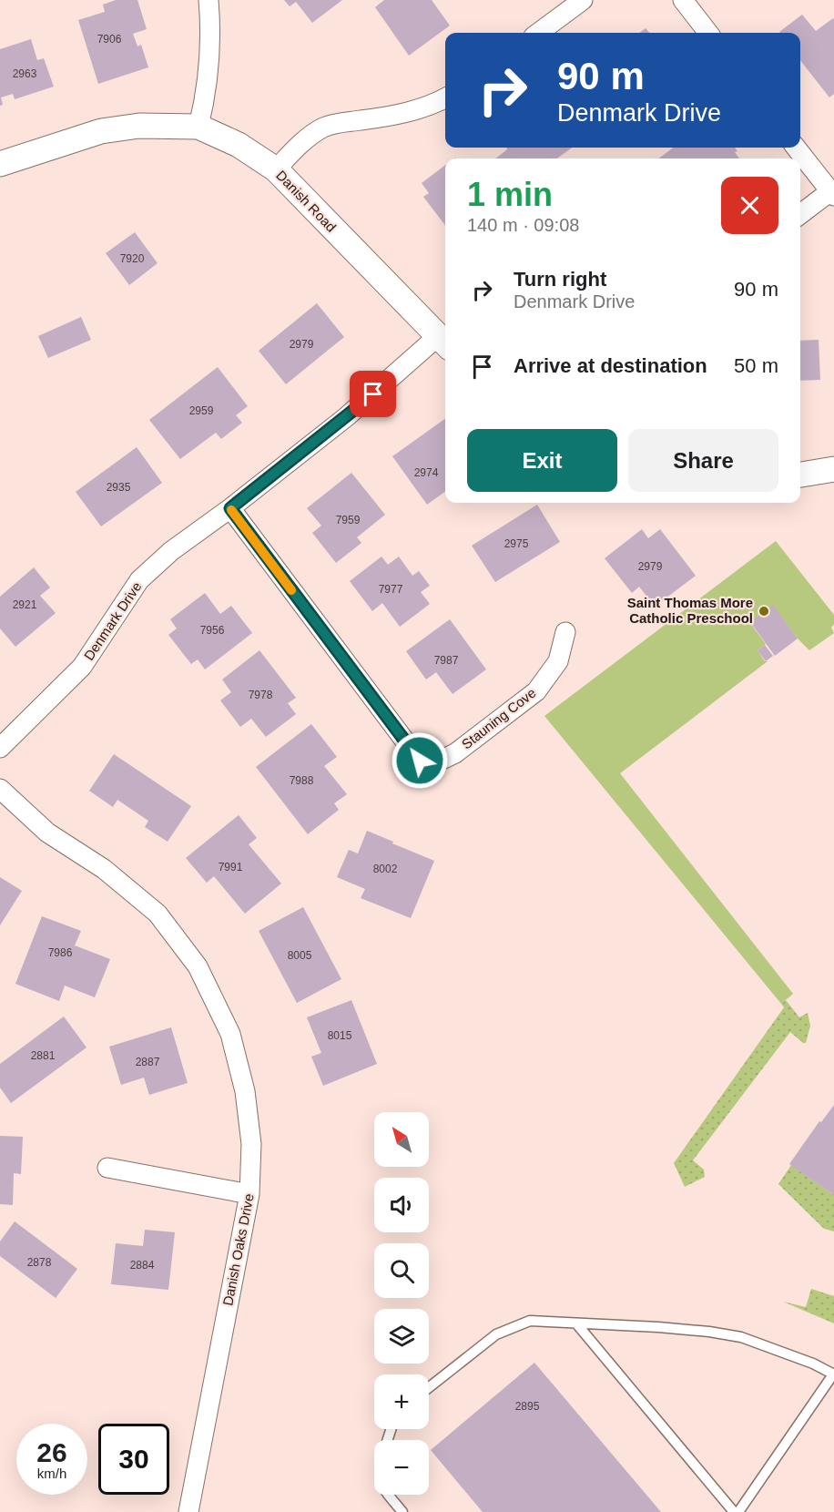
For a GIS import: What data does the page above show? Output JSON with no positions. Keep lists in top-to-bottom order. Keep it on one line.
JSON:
{"streets":{"street":["Danish Road","Denmark Drive","Stauning Cove","Danish Oaks Drive"]},"crossings":[["Danish Road","Denmark Drive"],["Denmark Drive","Stauning Cove"]],"places":["Saint Thomas More Catholic Preschool"],"house_numbers":["7906","2963","7920","2979","2959","2974","2935","7959","2975","2979","7977","2921","7956","7987","7978","7988","7991","8002","7986","8005","8015","2881","2887","2878","2884","2895"],"north":"top left","page":{"turn":["90 m","Denmark Drive"],"heading":["1 min","140 m · 09:08"],"list":[{"name":"Turn right","note":"Denmark Drive","value":"90 m"},{"name":"Arrive at destination","value":"50 m"}],"buttons":["Exit","Share"],"map_buttons":["+","−"],"speed":"26 km/h","limit":"30"}}
